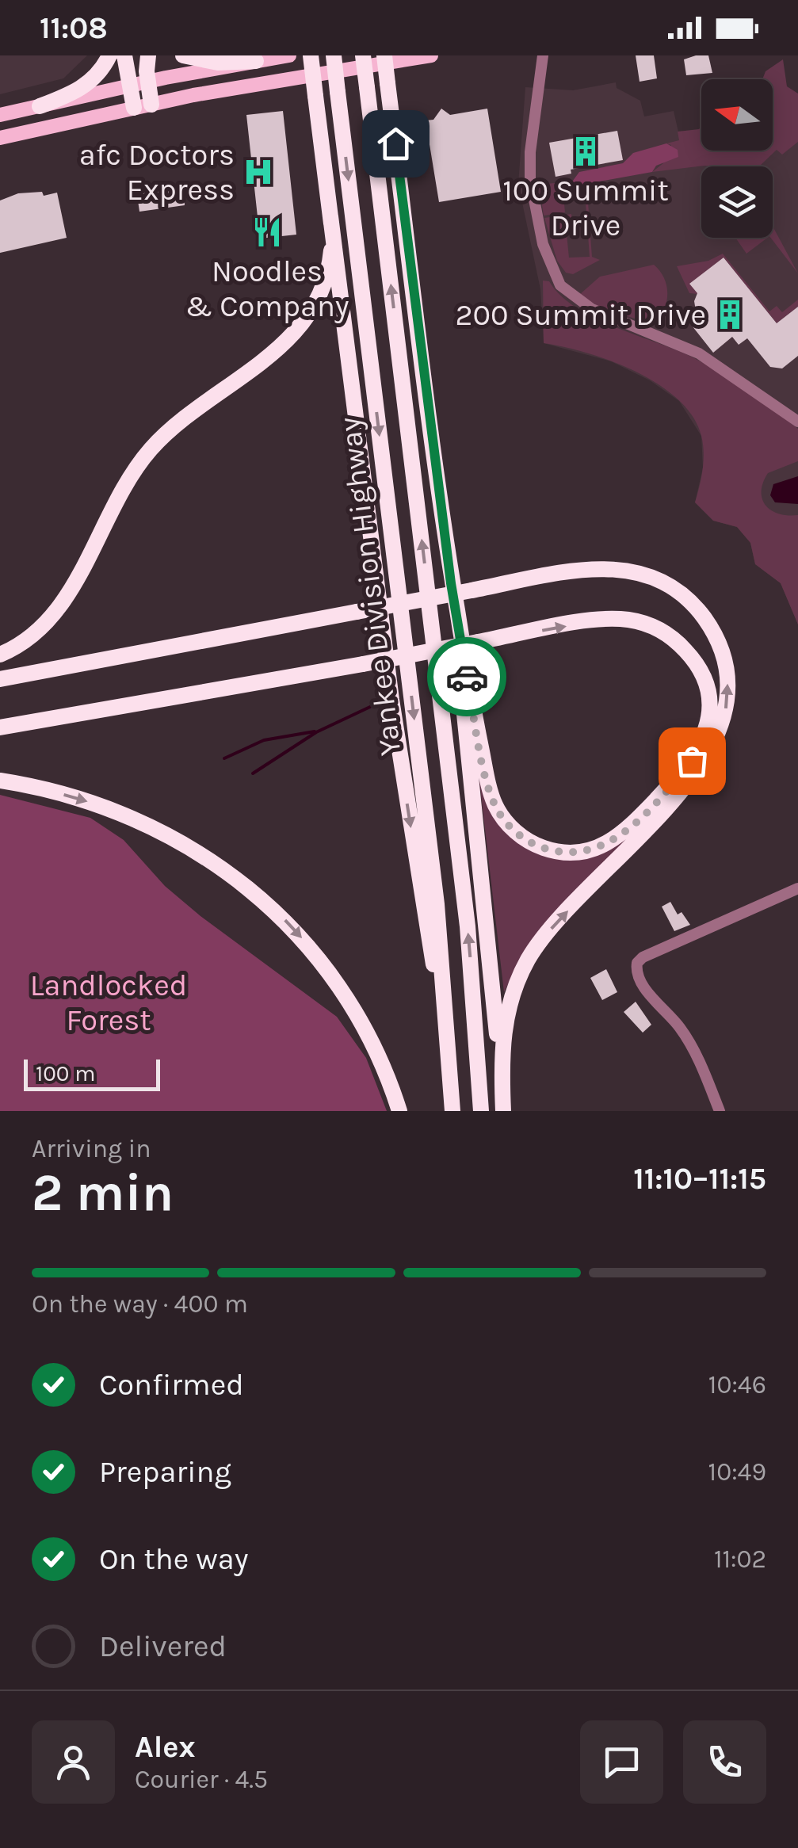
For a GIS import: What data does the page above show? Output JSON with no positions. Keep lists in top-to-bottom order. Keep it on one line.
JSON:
{"streets":{"highway":["Yankee Division Highway"]},"parks":["Landlocked Forest"],"places":{"building":["100 Summit Drive","200 Summit Drive"],"hospital":["afc Doctors Express"],"restaurant":["Noodles & Company"]},"scale_bar":"100 m","north":"left","page":{"status":"11:08","scale":"100 m","heading":["2 min","Arriving in","11:10–11:15"],"panel":["Alex","Courier · 4.5"],"bar":"On the way · 400 m","list":[["Confirmed","10:46"],["Preparing","10:49"],["On the way","11:02"],"Delivered"]}}
